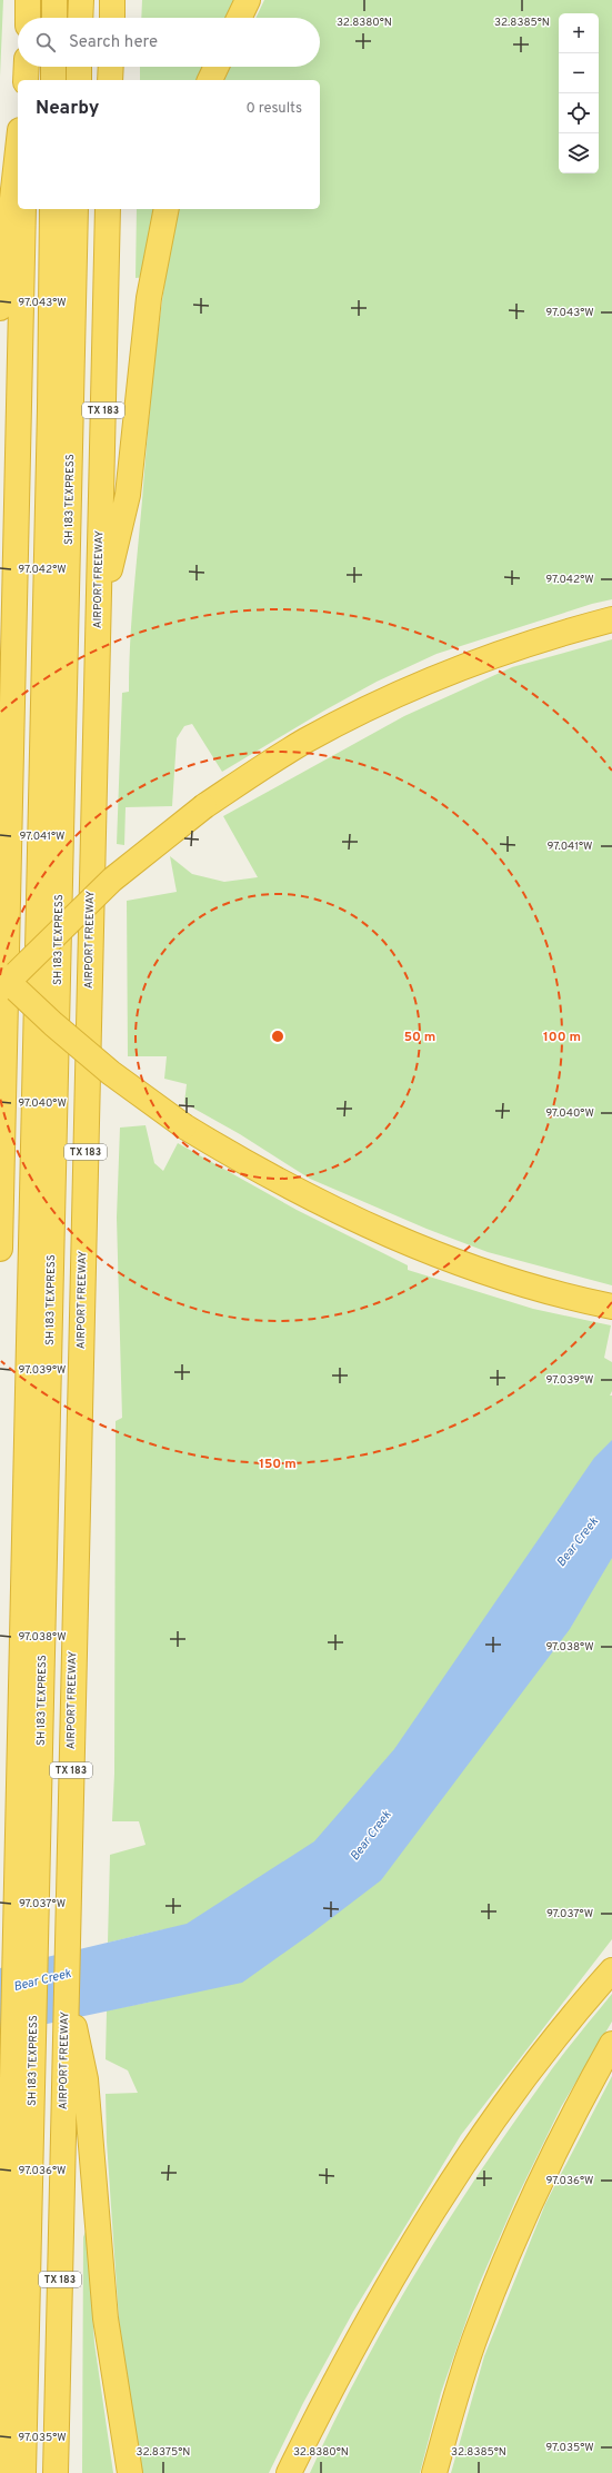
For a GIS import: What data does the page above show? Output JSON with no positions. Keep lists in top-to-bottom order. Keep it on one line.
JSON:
{"streets":{"highway":["TX 183","SH 183 TEXPRESS","AIRPORT FREEWAY"]},"water":["Bear Creek"],"page":{"map_buttons":["+","−"],"search":"Search here","heading":["Nearby","0 results"]},"coordinates":["32.8380°N","32.8385°N","97.043°W","97.042°W","97.041°W","97.040°W","97.039°W","97.038°W","97.037°W","97.036°W","97.035°W","32.8375°N"],"rings":["50 m","100 m","150 m"]}
